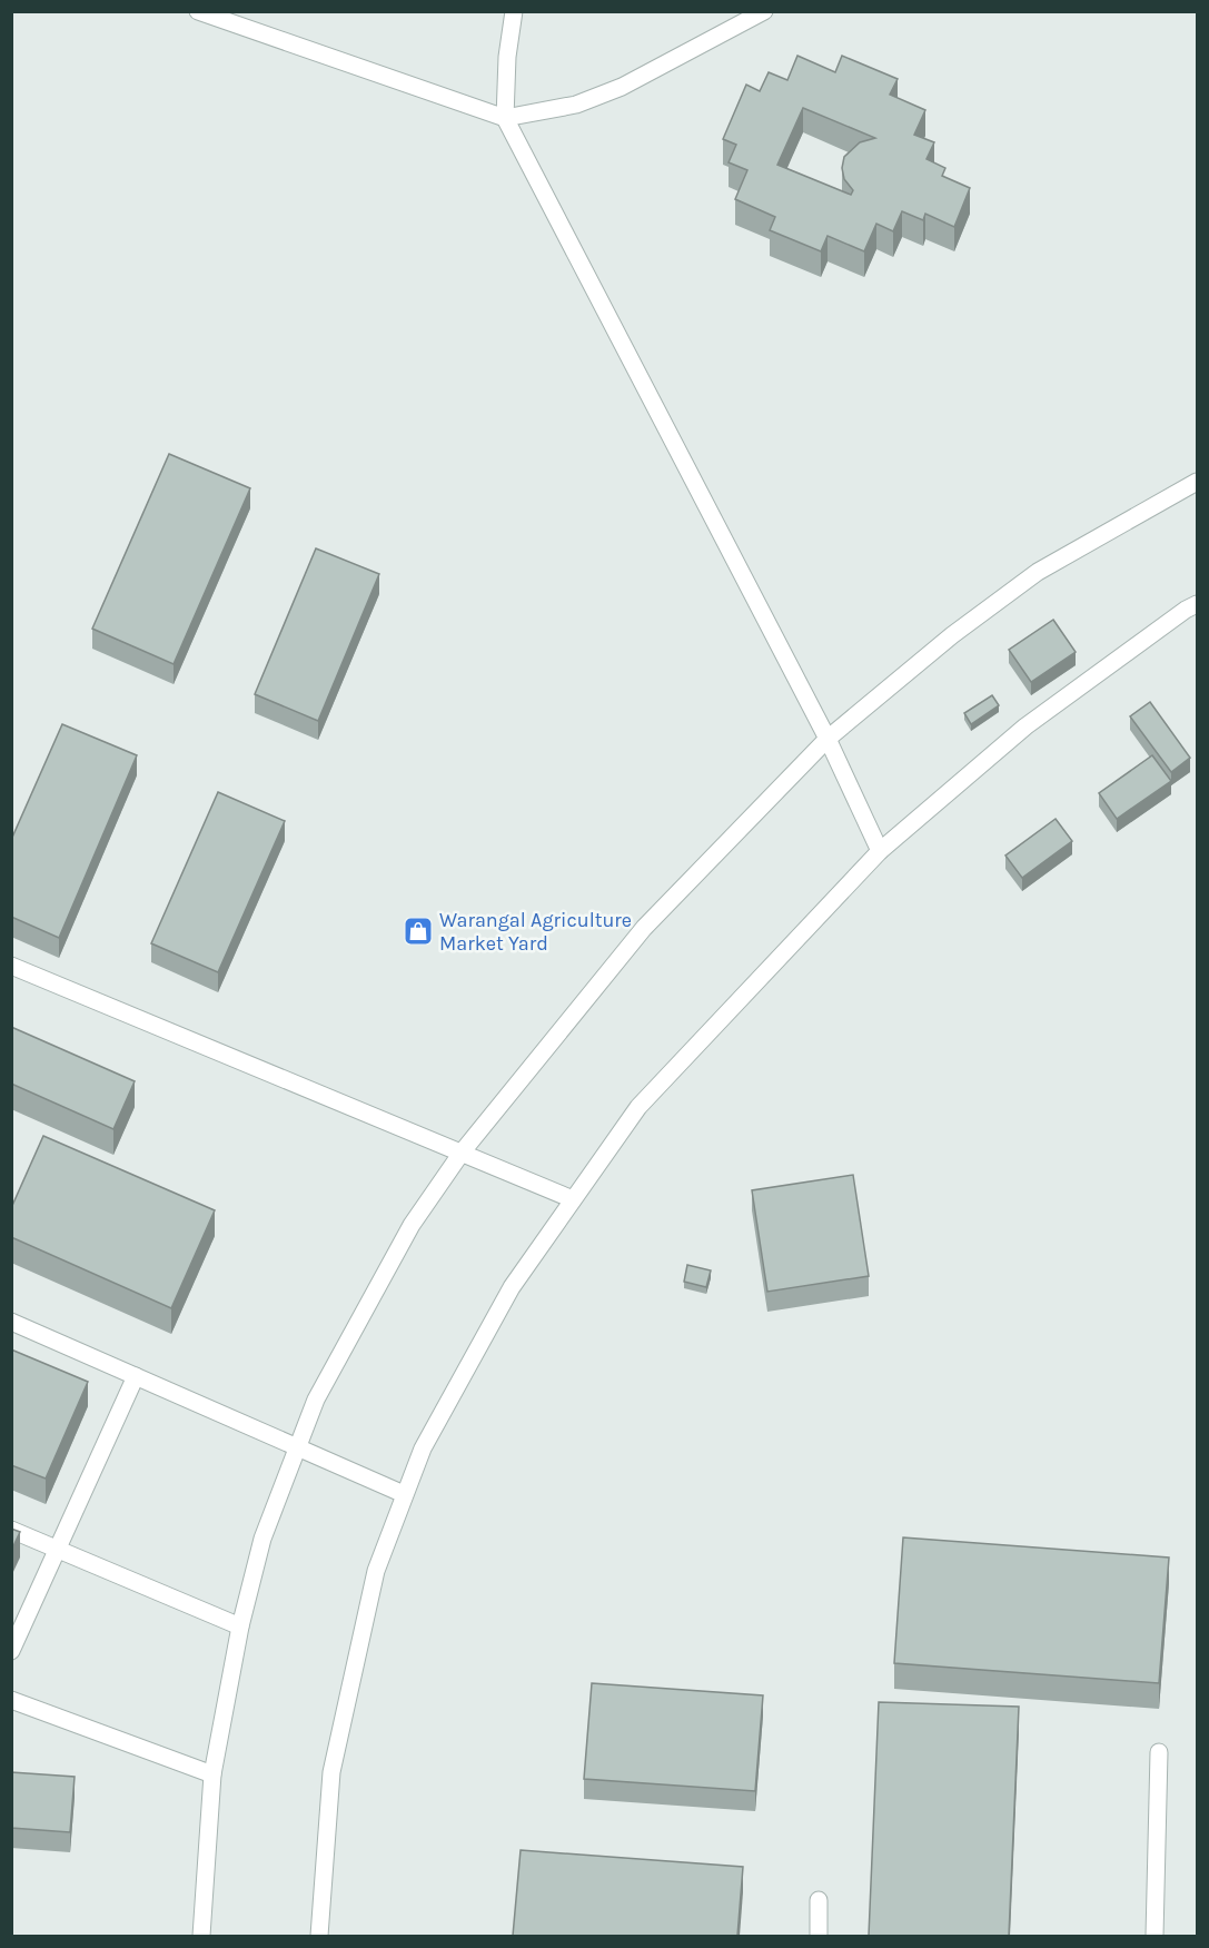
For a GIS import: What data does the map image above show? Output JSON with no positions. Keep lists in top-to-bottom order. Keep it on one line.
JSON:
{"places":{"shop":["Warangal Agriculture Market Yard"]}}
